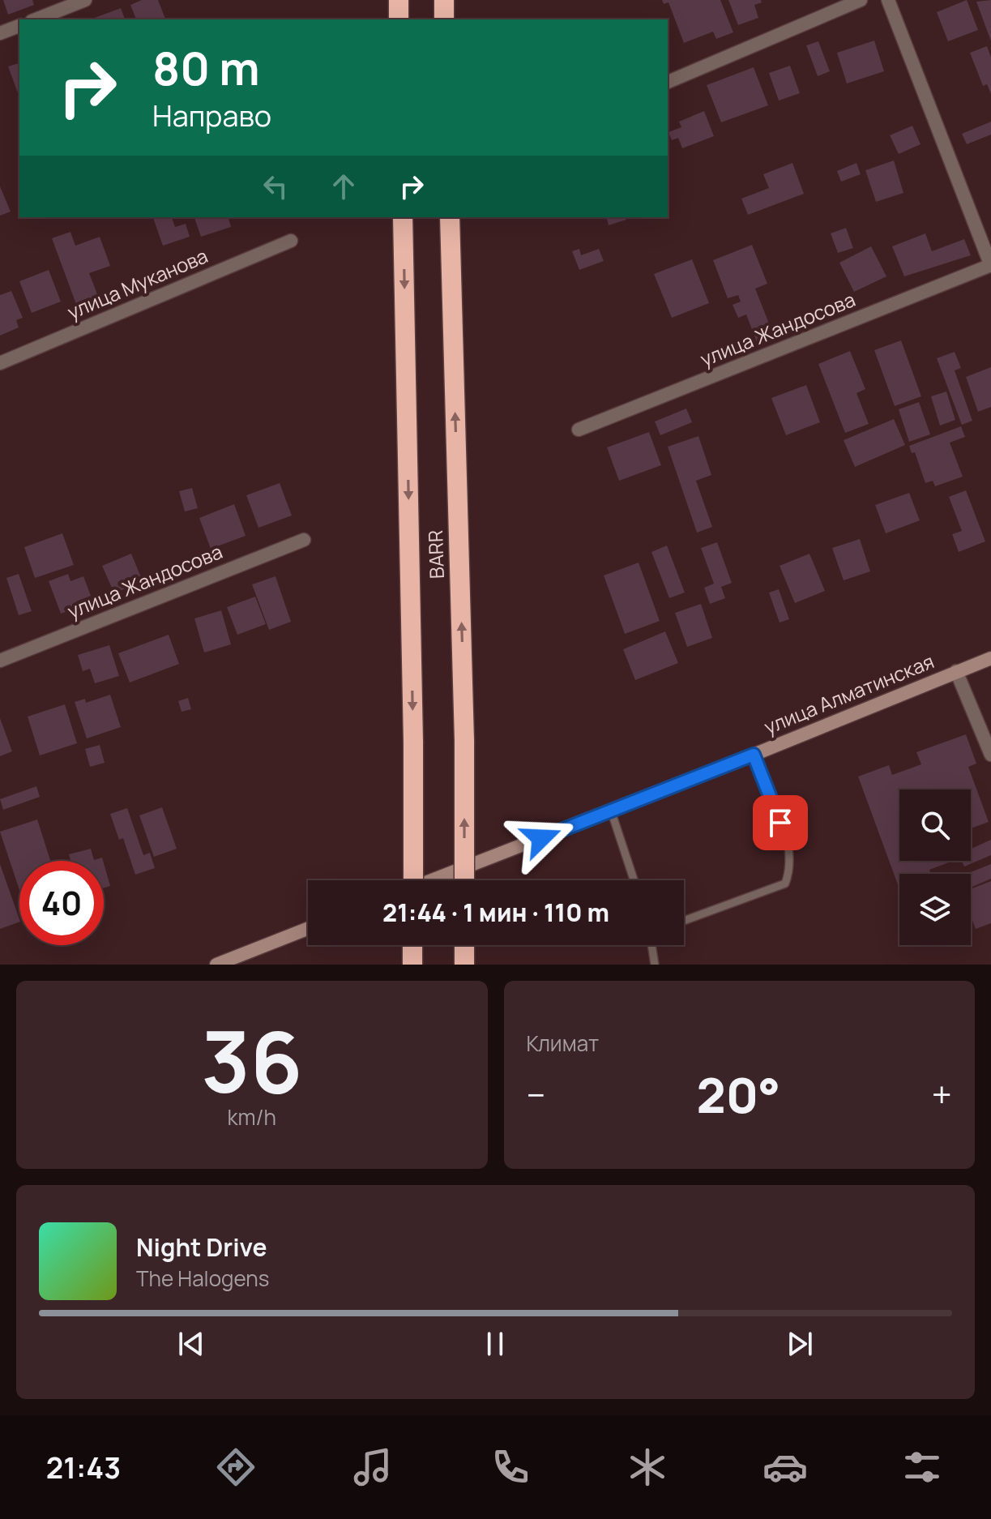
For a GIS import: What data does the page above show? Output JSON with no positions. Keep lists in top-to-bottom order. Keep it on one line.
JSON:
{"streets":{"highway":["BARR"],"street":["улица Муканова","улица Жандосова","улица Алматинская"]},"page":{"turn":["80 m","Направо"],"limit":"40","trip":"21:44 · 1 мин · 110 m","tile":[["36","km/h"],"Климат"],"heat":["−","20°","+"],"song":["Night Drive","The Halogens"],"tabs":"21:43"}}
